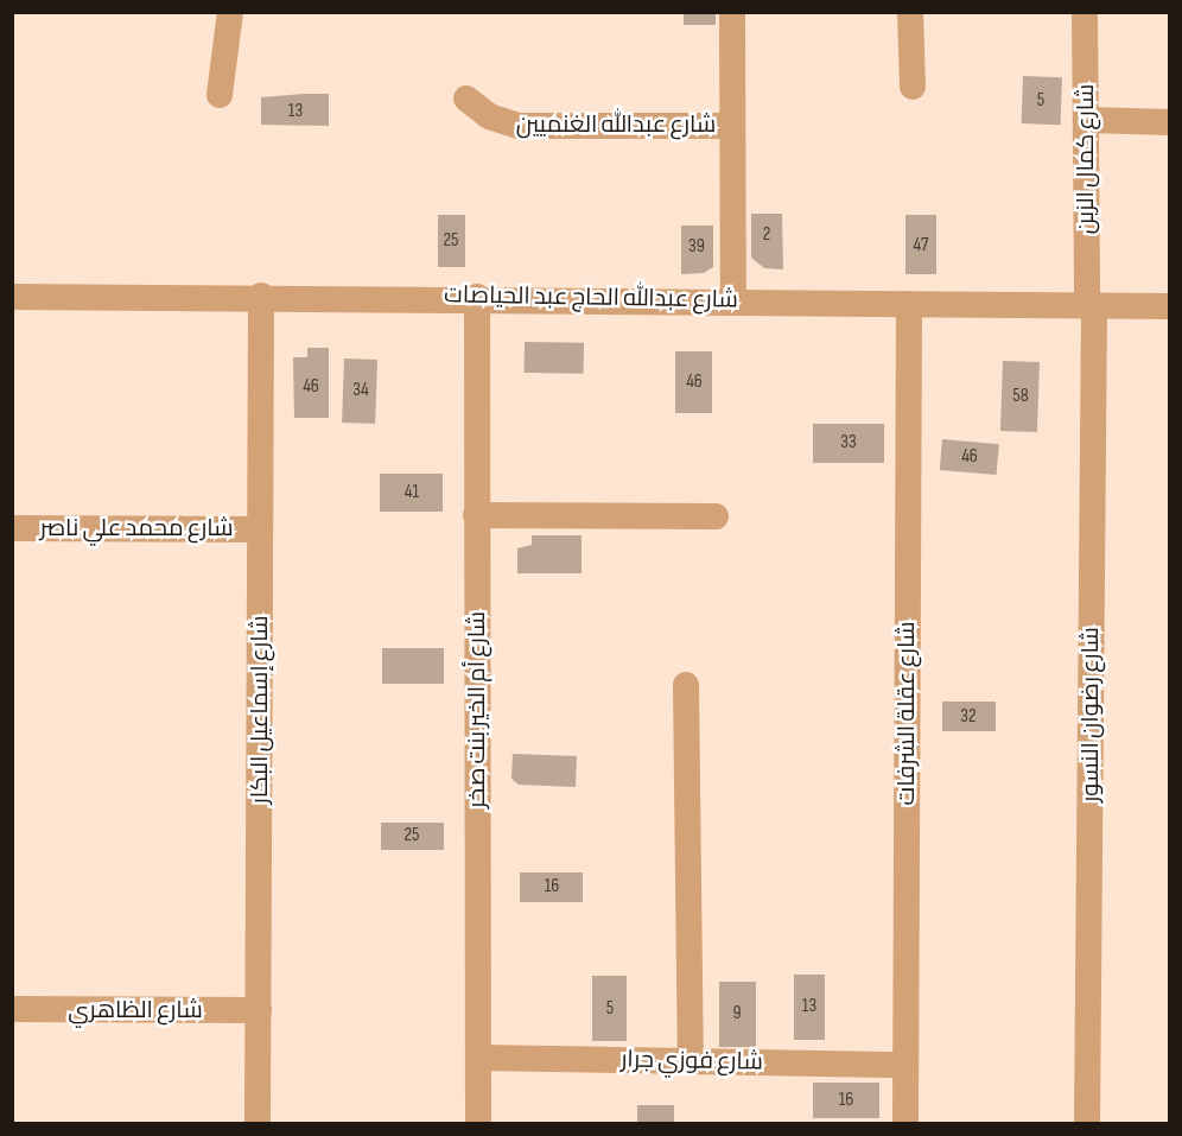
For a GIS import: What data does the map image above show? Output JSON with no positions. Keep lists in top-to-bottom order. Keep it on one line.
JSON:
{"streets":{"street":["شارع عبدالله الغنميين","شارع كمال الزبن","شارع عبدالله الحاج عبد الحياصات","شارع محمد علي ناصر","شارع إسماعيل البكار","شارع أم الخير بنت صخر","شارع عقلة الشرفات","شارع رضوان النسور","شارع الظاهري","شارع فوزي جرار"]},"crossings":[["شارع كمال الزبن","شارع عبدالله الحاج عبد الحياصات"],["شارع كمال الزبن","شارع رضوان النسور"],["شارع عبدالله الحاج عبد الحياصات","شارع إسماعيل البكار"],["شارع عبدالله الحاج عبد الحياصات","شارع أم الخير بنت صخر"],["شارع عبدالله الحاج عبد الحياصات","شارع عقلة الشرفات"],["شارع عبدالله الحاج عبد الحياصات","شارع رضوان النسور"],["شارع محمد علي ناصر","شارع إسماعيل البكار"],["شارع إسماعيل البكار","شارع الظاهري"],["شارع أم الخير بنت صخر","شارع فوزي جرار"],["شارع عقلة الشرفات","شارع فوزي جرار"]],"house_numbers":["5","13","2","25","47","39","46","46","34","58","33","46","41","32","25","16","13","5","9","16"]}
